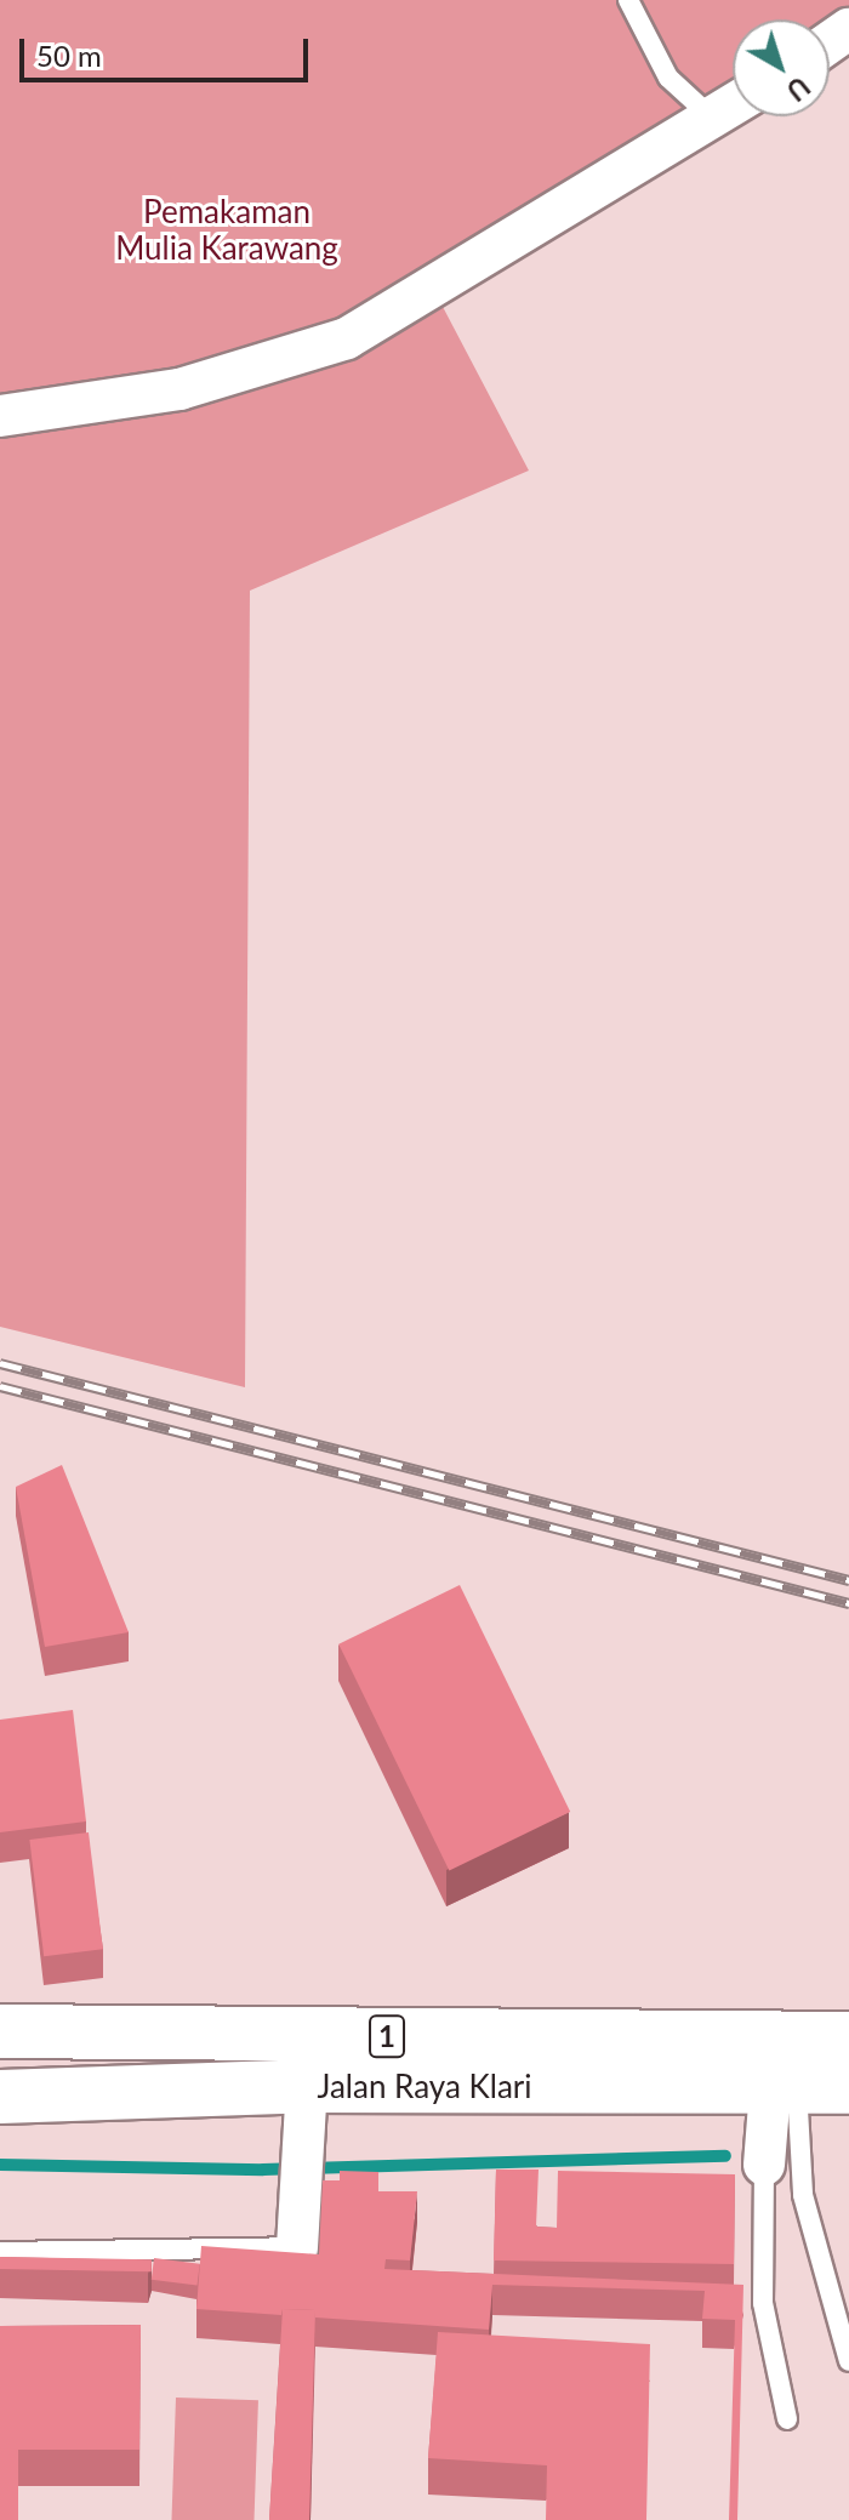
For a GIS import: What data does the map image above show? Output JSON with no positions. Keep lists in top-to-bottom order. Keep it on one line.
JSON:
{"streets":{"main road":["1","Jalan Raya Klari"]},"parks":["Pemakaman Mulia Karawang"],"scale_bar":"50 m","north":"bottom right"}
